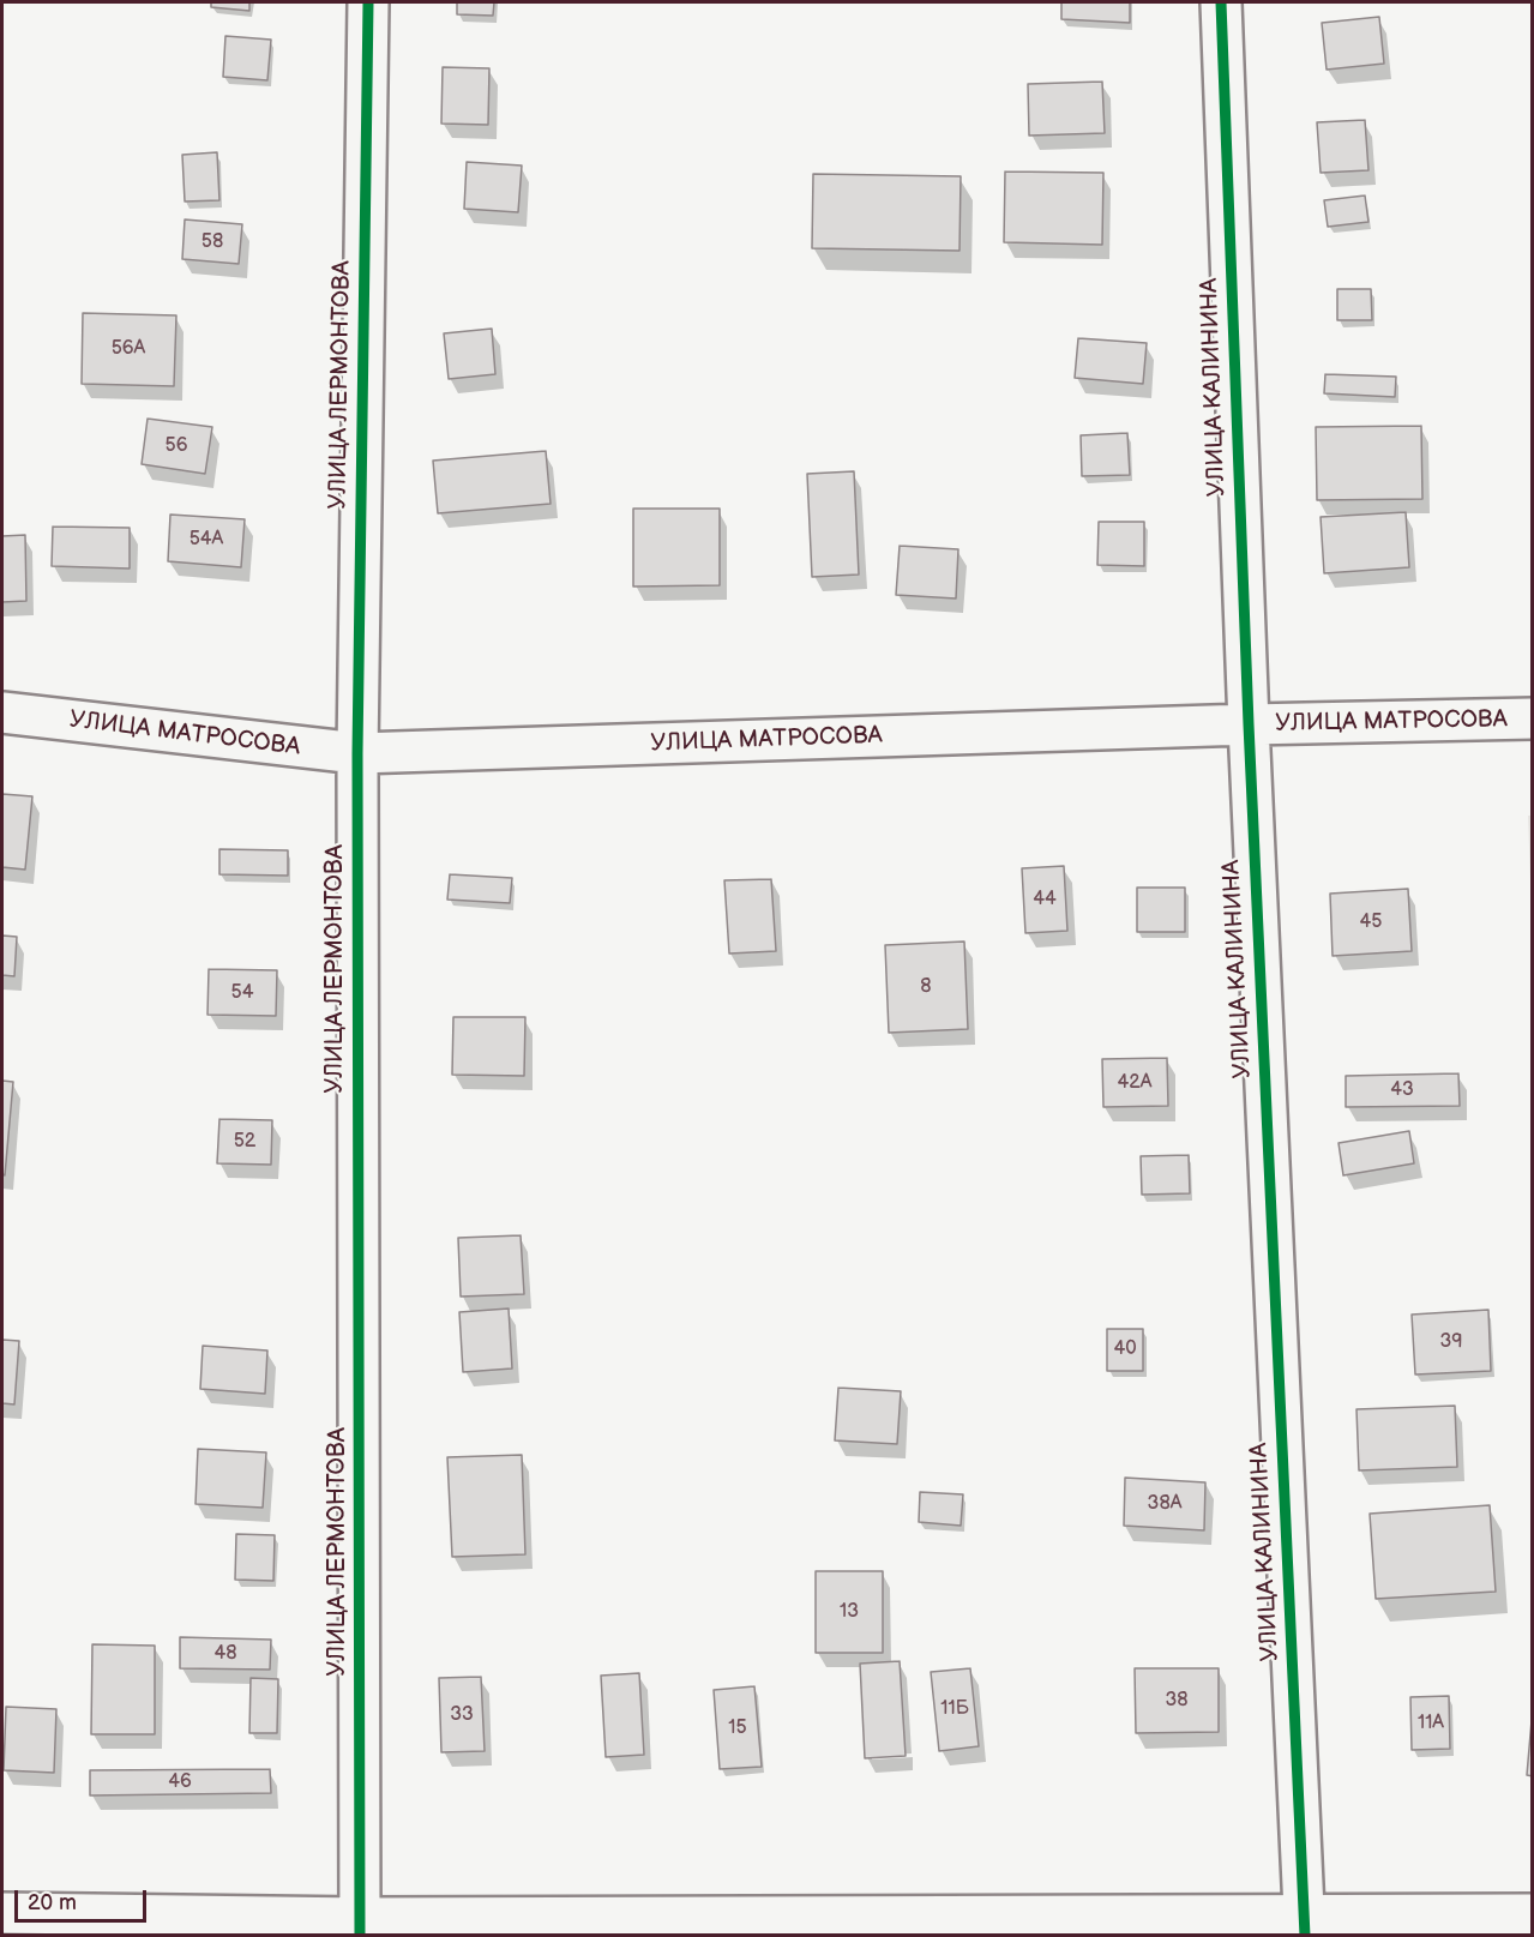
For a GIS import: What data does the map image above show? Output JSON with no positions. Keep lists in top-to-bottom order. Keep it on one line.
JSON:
{"streets":{"street":["УЛИЦА ЛЕРМОНТОВА","УЛИЦА КАЛИНИНА","УЛИЦА МАТРОСОВА"]},"crossings":[["УЛИЦА ЛЕРМОНТОВА","УЛИЦА МАТРОСОВА"],["УЛИЦА КАЛИНИНА","УЛИЦА МАТРОСОВА"]],"house_numbers":["58","56А","56","54А","44","45","8","54","42А","43","52","39","40","38А","13","48","38","11Б","33","11А","15","46"],"scale_bar":"20 m"}
